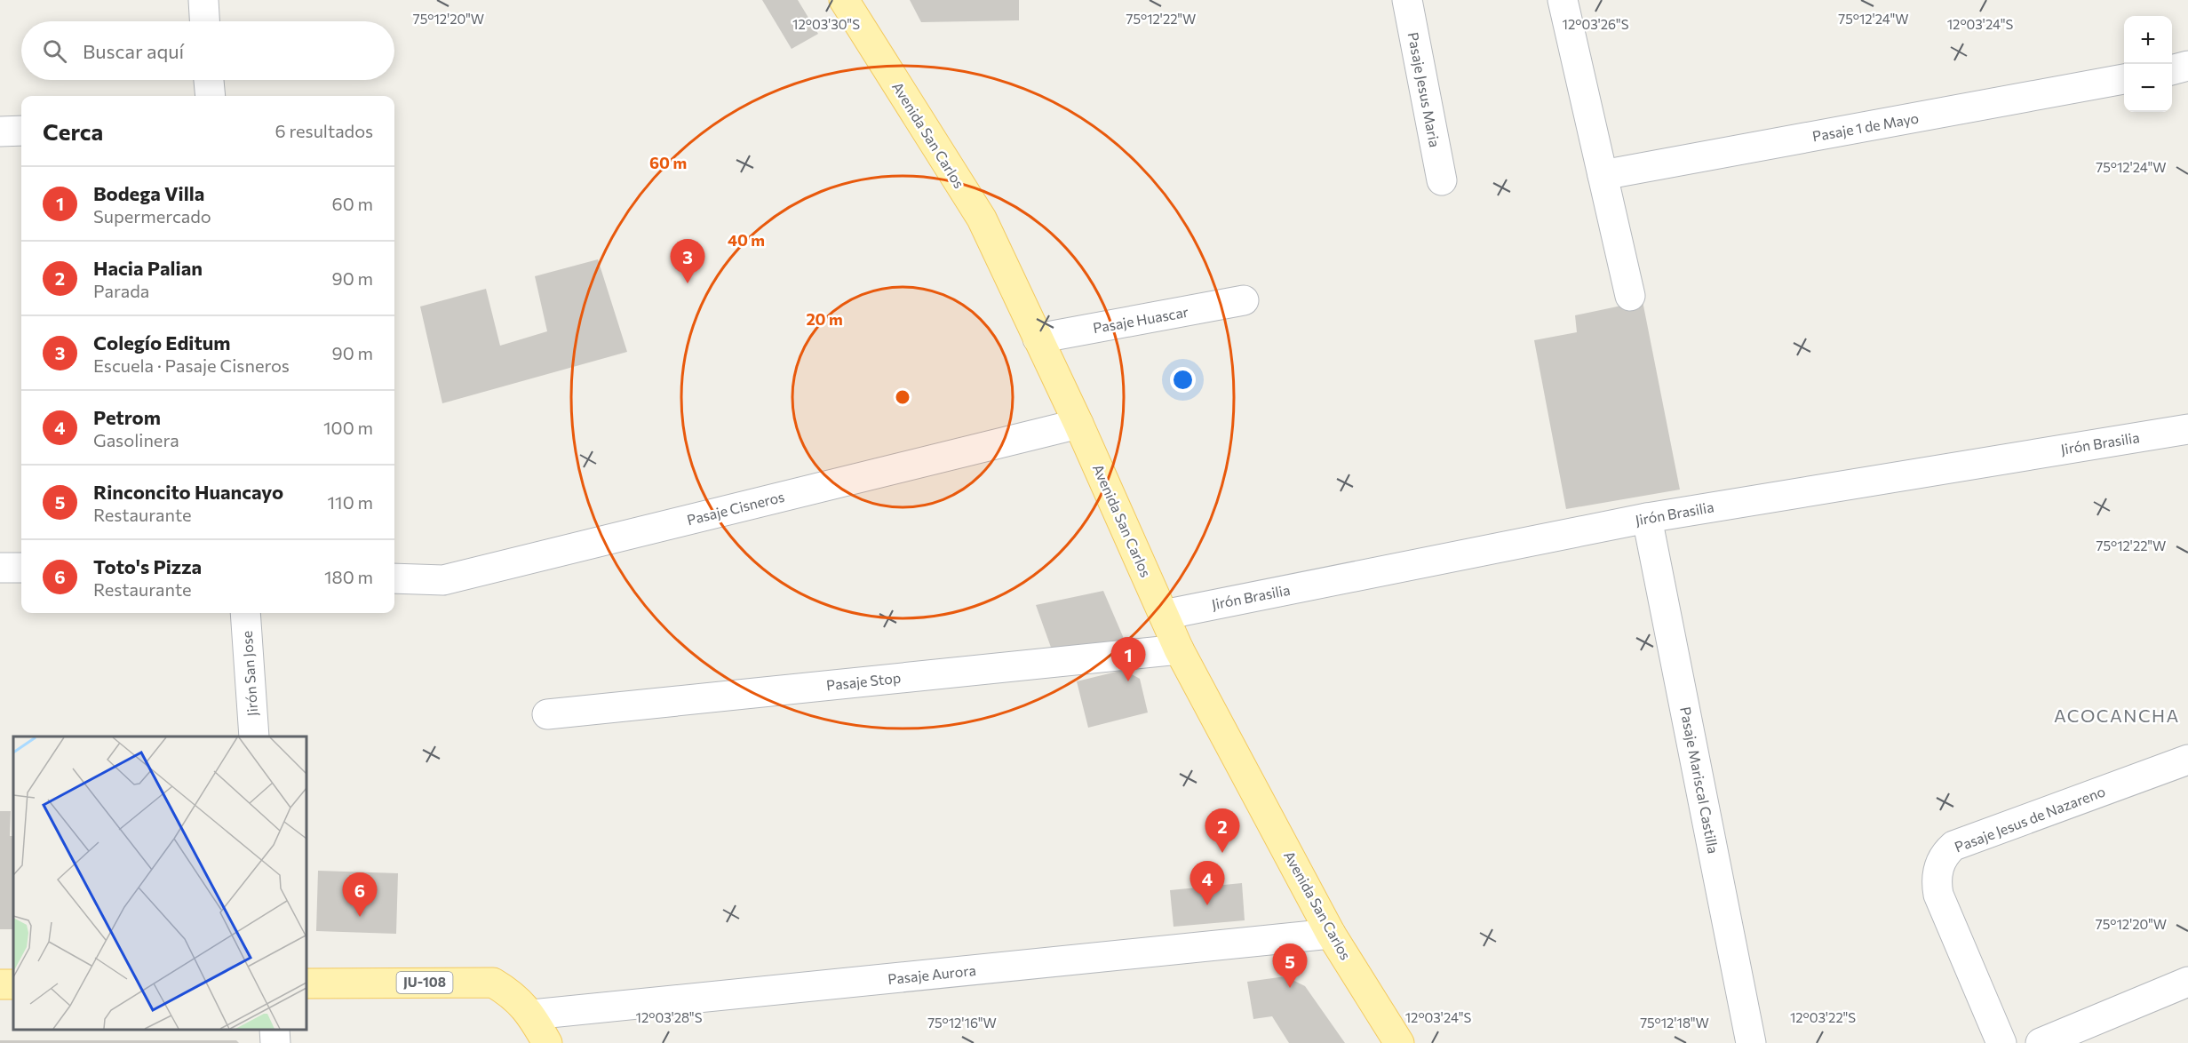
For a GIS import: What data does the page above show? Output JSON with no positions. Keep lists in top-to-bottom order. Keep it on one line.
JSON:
{"streets":{"main road":["Avenida San Carlos","JU-108"],"street":["Pasaje Jesus Maria","Pasaje 1 de Mayo","Pasaje Huascar","Jirón Brasilia","Pasaje Cisneros","Jirón San Jose","Pasaje Stop","Pasaje Mariscal Castilla","Pasaje Jesus de Nazareno","Pasaje Aurora"]},"crossings":[["Avenida San Carlos","Pasaje Huascar"],["Avenida San Carlos","Jirón Brasilia"],["Avenida San Carlos","Pasaje Cisneros"],["Avenida San Carlos","Pasaje Stop"],["Avenida San Carlos","Pasaje Aurora"],["Jirón Brasilia","Pasaje Mariscal Castilla"],["Pasaje Aurora","JU-108"]],"districts":["ACOCANCHA"],"page":{"map_buttons":["+","−"],"search":"Buscar aquí","heading":["Cerca","6 resultados"],"list":[{"mark":"1","name":"Bodega Villa","note":"Supermercado","value":"60 m"},{"mark":"2","name":"Hacia Palian","note":"Parada","value":"90 m"},{"mark":"3","name":"Colegío Editum","note":"Escuela · Pasaje Cisneros","value":"90 m"},{"mark":"4","name":"Petrom","note":"Gasolinera","value":"100 m"},{"mark":"5","name":"Rinconcito Huancayo","note":"Restaurante","value":"110 m"},{"mark":"6","name":"Toto's Pizza","note":"Restaurante","value":"180 m"}],"pins":["3","1","2","4","6","5"]},"coordinates":["75°12'20\"W","75°12'24\"W","75°12'22\"W","12°03'30\"S","12°03'26\"S","12°03'24\"S","12°03'28\"S","12°03'22\"S","75°12'16\"W","75°12'18\"W"],"rings":["60 m","40 m","20 m"]}
